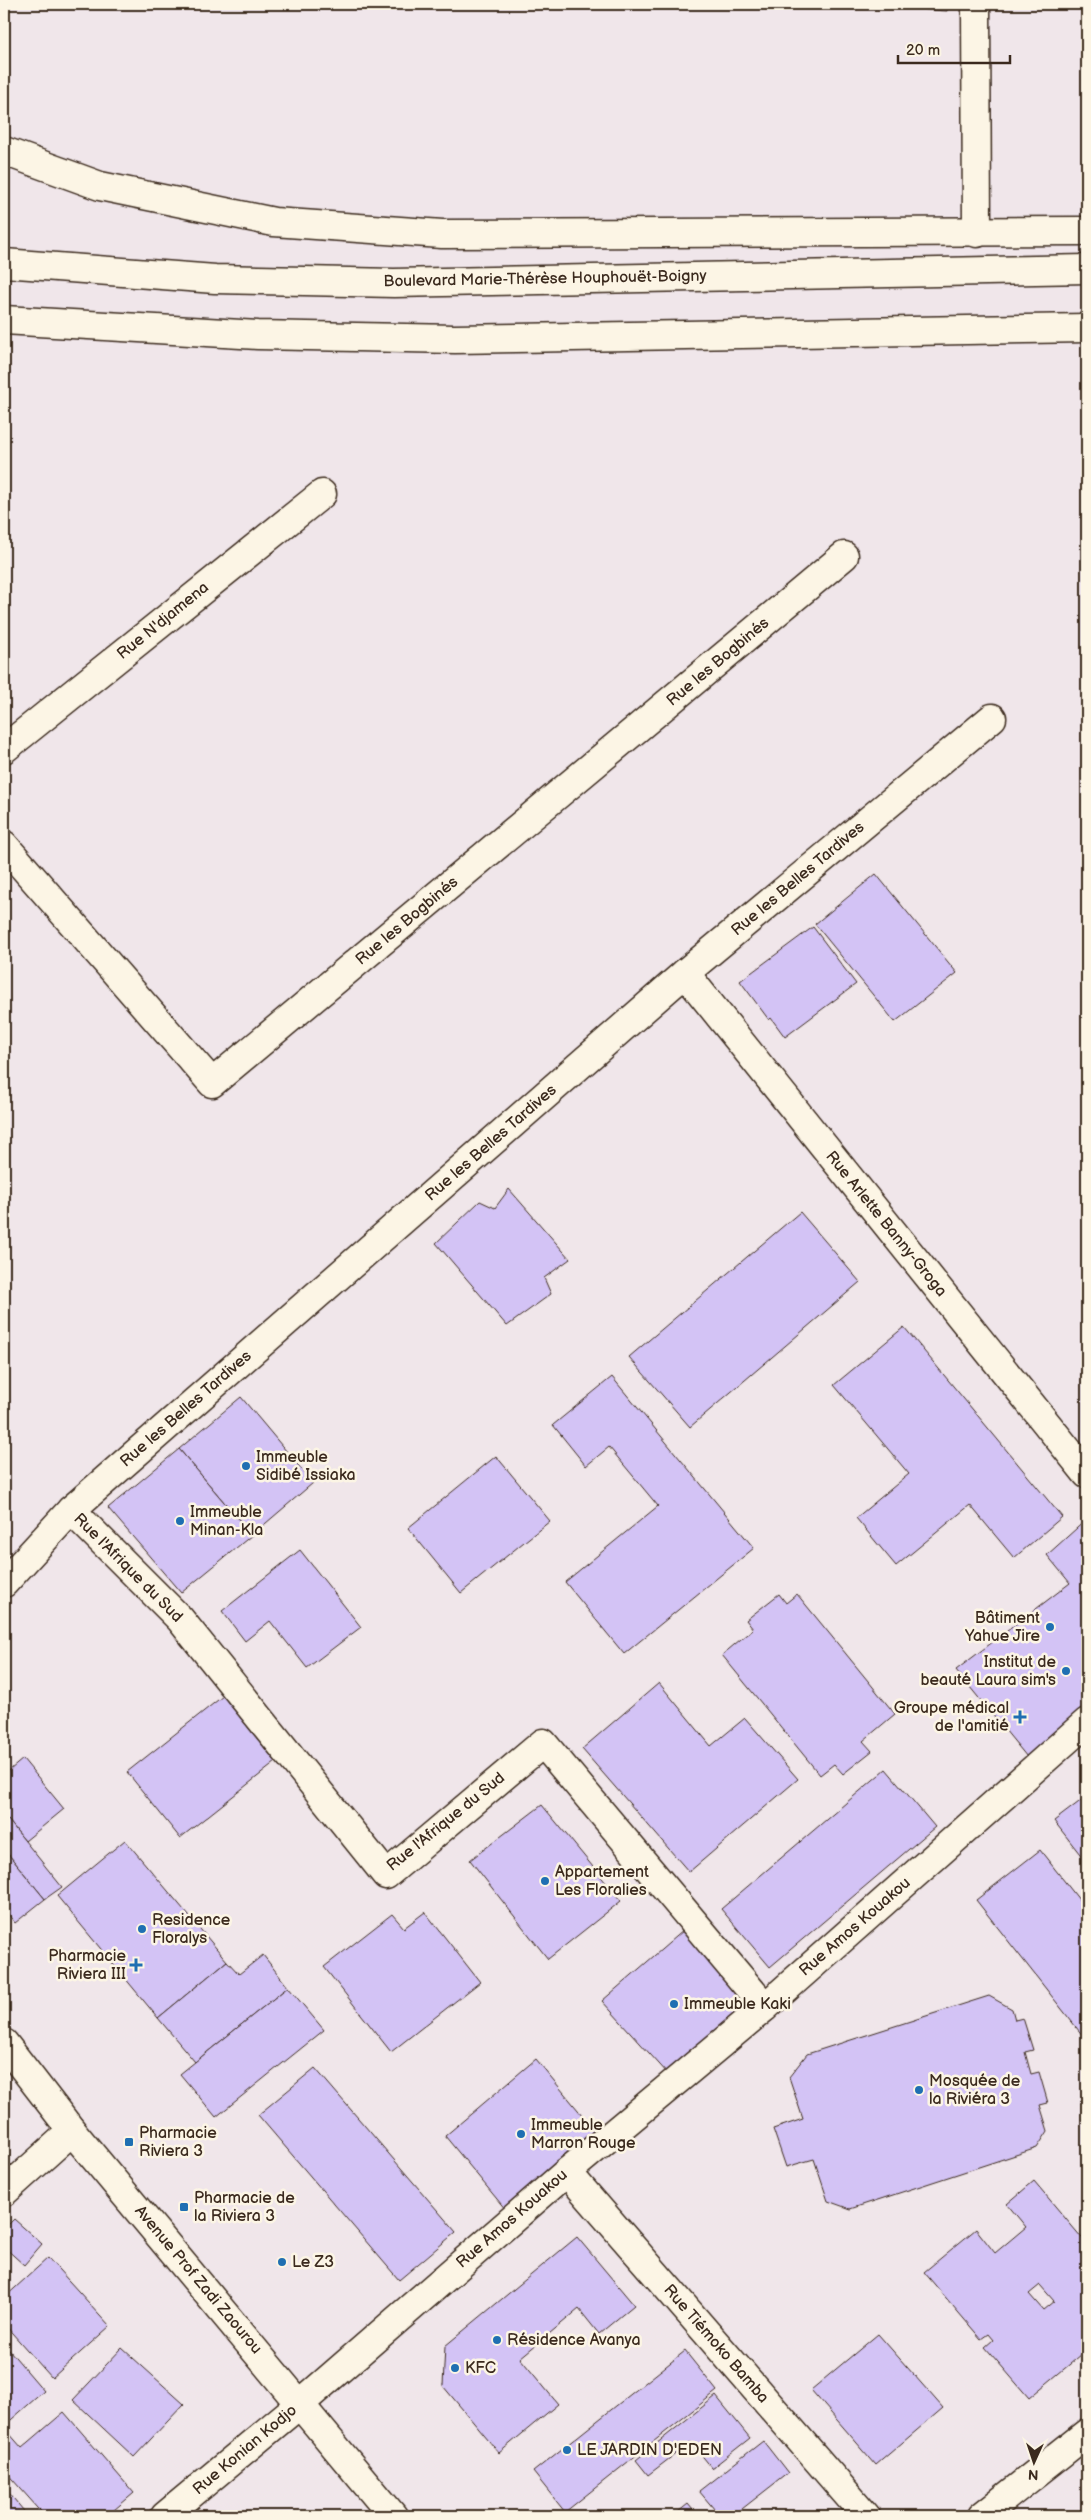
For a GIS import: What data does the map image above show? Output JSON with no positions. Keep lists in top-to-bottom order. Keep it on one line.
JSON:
{"streets":{"street":["Boulevard Marie-Thérèse Houphouët-Boigny","Rue N'djamena","Rue les Bogbinés","Rue les Belles Tardives","Rue Arlette Banny-Groga","Rue l'Afrique du Sud","Rue Amos Kouakou","Avenue Prof Zadi Zaourou","Rue Tiémoko Bamba","Rue Konian Kodjo"]},"crossings":[["Rue les Belles Tardives","Rue Arlette Banny-Groga"],["Rue les Belles Tardives","Rue l'Afrique du Sud"],["Rue l'Afrique du Sud","Rue Amos Kouakou"],["Rue Amos Kouakou","Avenue Prof Zadi Zaourou"],["Rue Amos Kouakou","Rue Tiémoko Bamba"],["Rue Amos Kouakou","Rue Konian Kodjo"],["Avenue Prof Zadi Zaourou","Rue Konian Kodjo"]],"places":{"other":["Immeuble Sidibé Issiaka","Immeuble Minan-Kla","Bâtiment Yahue Jire","Institut de beauté Laura sim's","Appartement Les Floralies","Residence Floralys","Immeuble Kaki","Mosquée de la Riviéra 3","Immeuble Marron Rouge","Le Z3","Résidence Avanya","KFC","LE JARDIN D'EDEN"],"health":["Groupe médical de l'amitié","Pharmacie Riviera III"],"transit":["Pharmacie Riviera 3","Pharmacie de la Riviera 3"]},"scale_bar":"20 m","north":"bottom"}
